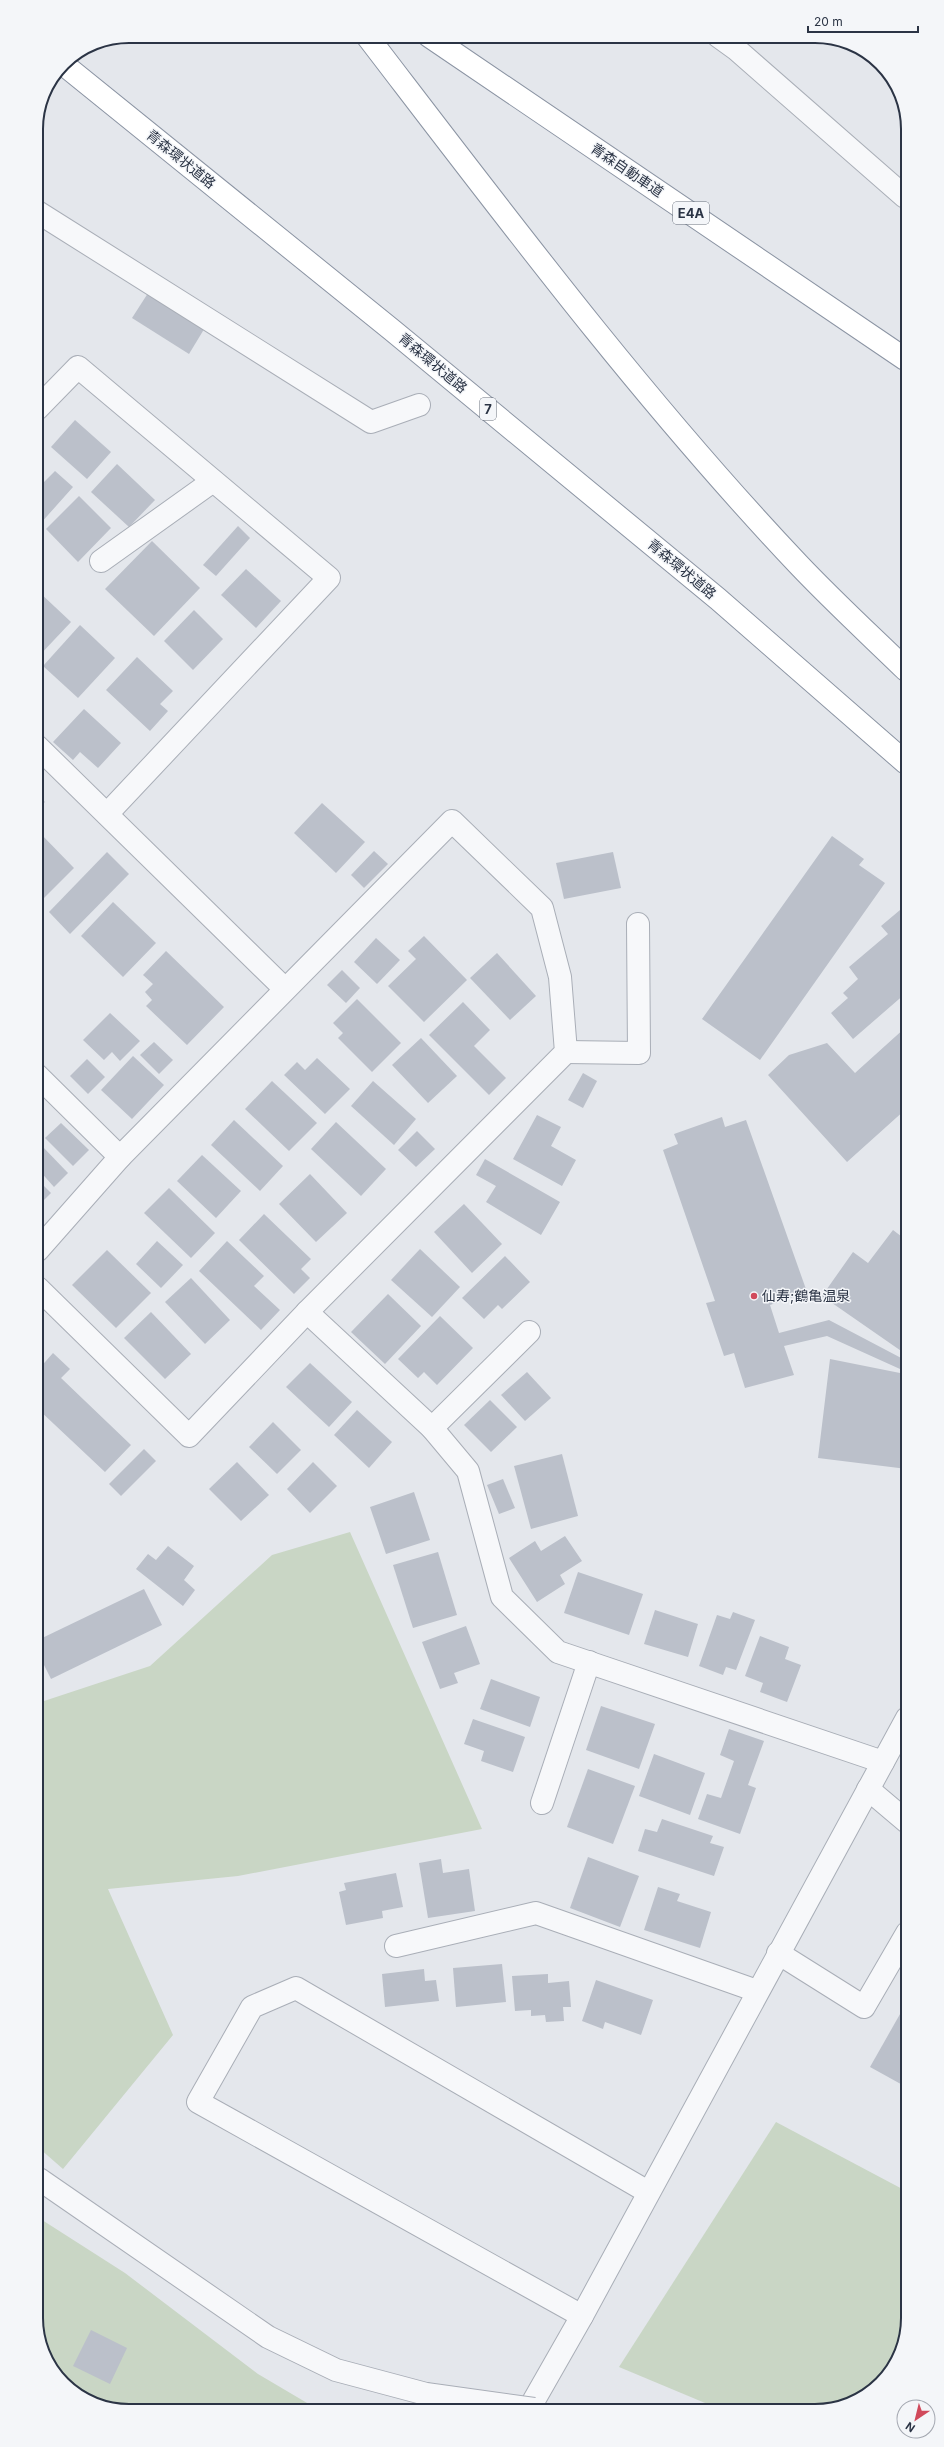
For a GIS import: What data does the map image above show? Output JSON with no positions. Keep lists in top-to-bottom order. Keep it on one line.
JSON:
{"streets":{"highway":["青森環状道路","青森自動車道","E4A","7"]},"places":["仙寿;鶴亀温泉"],"scale_bar":"20 m","north":"bottom left"}
